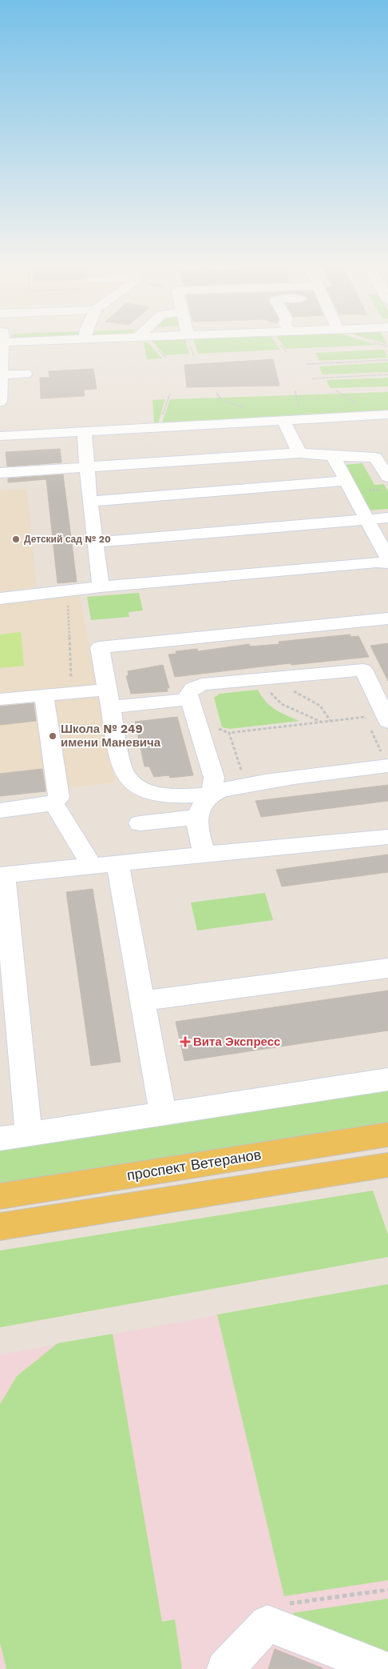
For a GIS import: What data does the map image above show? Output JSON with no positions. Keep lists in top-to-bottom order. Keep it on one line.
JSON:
{"streets":{"main road":["проспект Ветеранов"]},"places":{"other":["Детский сад № 20","Школа № 249 имени Маневича"],"health":["Вита Экспресс"]}}
